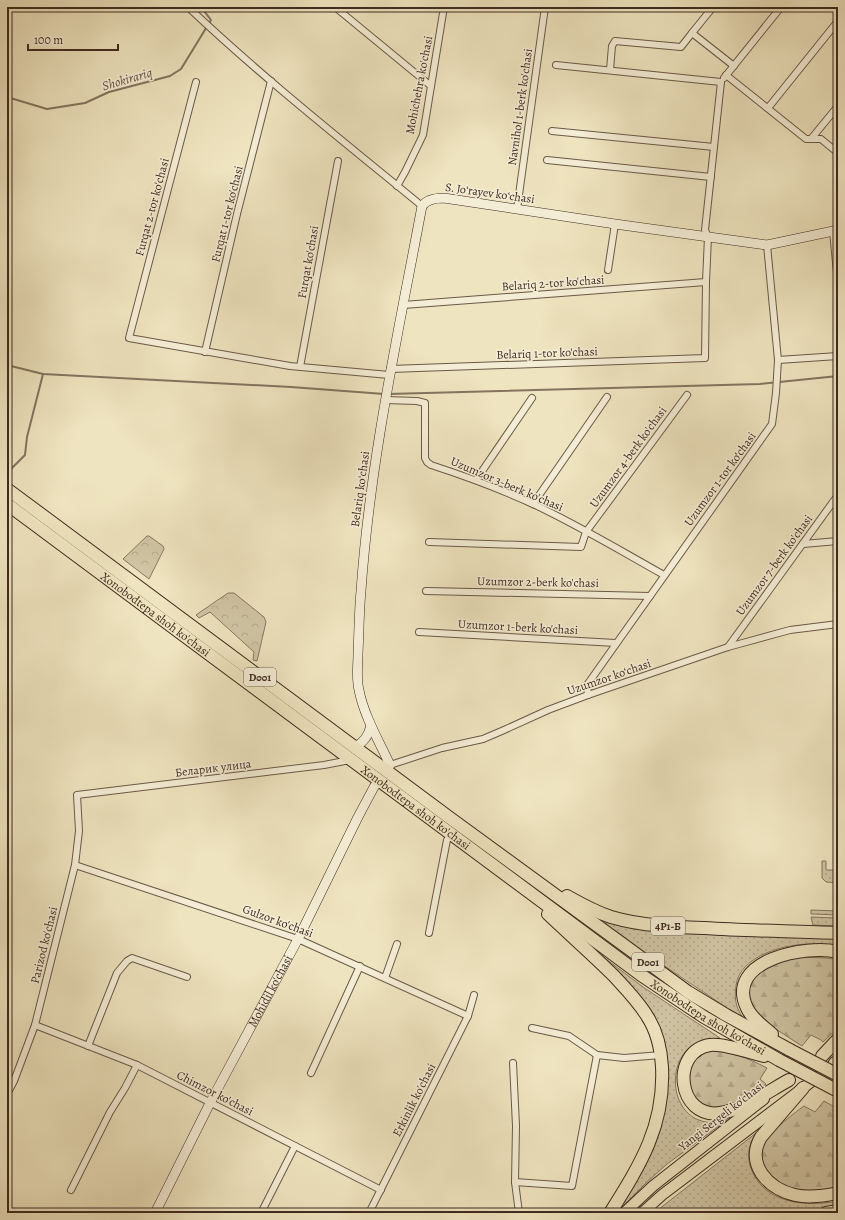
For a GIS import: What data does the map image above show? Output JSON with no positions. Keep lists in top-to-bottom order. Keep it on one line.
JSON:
{"streets":{"highway":["Xonobodtepa shoh ko'chasi","D001","4Р1-Б"],"main road":["Yangi Sergeli ko'chasi"],"street":["Mohichehra ko'chasi","Navnihol 1-berk ko'chasi","S. Joʻrayev koʻchasi","Furqat 2-tor ko'chasi","Furqat 1-tor ko'chasi","Furqat ko'chasi","Belariq 2-tor ko'chasi","Belariq 1-tor ko'chasi","Uzumzor 4-berk ko'chasi","Uzumzor 1-tor ko‘chasi","Uzumzor 3-berk ko'chasi","Belariq koʻchasi","Uzumzor 7-berk ko'chasi","Uzumzor 2-berk ko'chasi","Uzumzor 1-berk ko'chasi","Uzumzor koʻchasi","Беларик улица","Gulzor ko'chasi","Parizod ko'chasi","Mohidil ko'chasi","Chimzor ko'chasi","Erkinlik ko'chasi"]},"crossings":[["Navnihol 1-berk ko'chasi","S. Joʻrayev koʻchasi"],["S. Joʻrayev koʻchasi","Uzumzor 1-tor ko‘chasi"],["S. Joʻrayev koʻchasi","Belariq koʻchasi"],["Furqat 2-tor ko'chasi","Belariq 1-tor ko'chasi"],["Furqat 1-tor ko'chasi","Belariq 1-tor ko'chasi"],["Furqat ko'chasi","Belariq 1-tor ko'chasi"],["Belariq 2-tor ko'chasi","Belariq 1-tor ko'chasi"],["Belariq 2-tor ko'chasi","Belariq koʻchasi"],["Belariq 1-tor ko'chasi","Belariq koʻchasi"],["Uzumzor 4-berk ko'chasi","Uzumzor 3-berk ko'chasi"],["Uzumzor 1-tor ko‘chasi","Uzumzor 3-berk ko'chasi"],["Uzumzor 1-tor ko‘chasi","Uzumzor 2-berk ko'chasi"],["Uzumzor 1-tor ko‘chasi","Uzumzor 1-berk ko'chasi"],["Uzumzor 1-tor ko‘chasi","Uzumzor koʻchasi"],["Uzumzor 3-berk ko'chasi","Belariq koʻchasi"],["Belariq koʻchasi","Xonobodtepa shoh ko'chasi"],["Belariq koʻchasi","Uzumzor koʻchasi"],["Belariq koʻchasi","Mohidil ko'chasi"],["Uzumzor 7-berk ko'chasi","Uzumzor koʻchasi"],["Xonobodtepa shoh ko'chasi","Uzumzor koʻchasi"],["Xonobodtepa shoh ko'chasi","Беларик улица"],["Xonobodtepa shoh ko'chasi","4Р1-Б"],["Xonobodtepa shoh ko'chasi","Mohidil ko'chasi"],["Uzumzor koʻchasi","Mohidil ko'chasi"],["Беларик улица","Parizod ko'chasi"],["Gulzor ko'chasi","Parizod ko'chasi"],["Gulzor ko'chasi","Mohidil ko'chasi"],["Gulzor ko'chasi","Erkinlik ko'chasi"],["Parizod ko'chasi","Chimzor ko'chasi"],["Mohidil ko'chasi","Chimzor ko'chasi"],["Chimzor ko'chasi","Erkinlik ko'chasi"]],"water":["Shokirariq"],"scale_bar":"100 m"}
